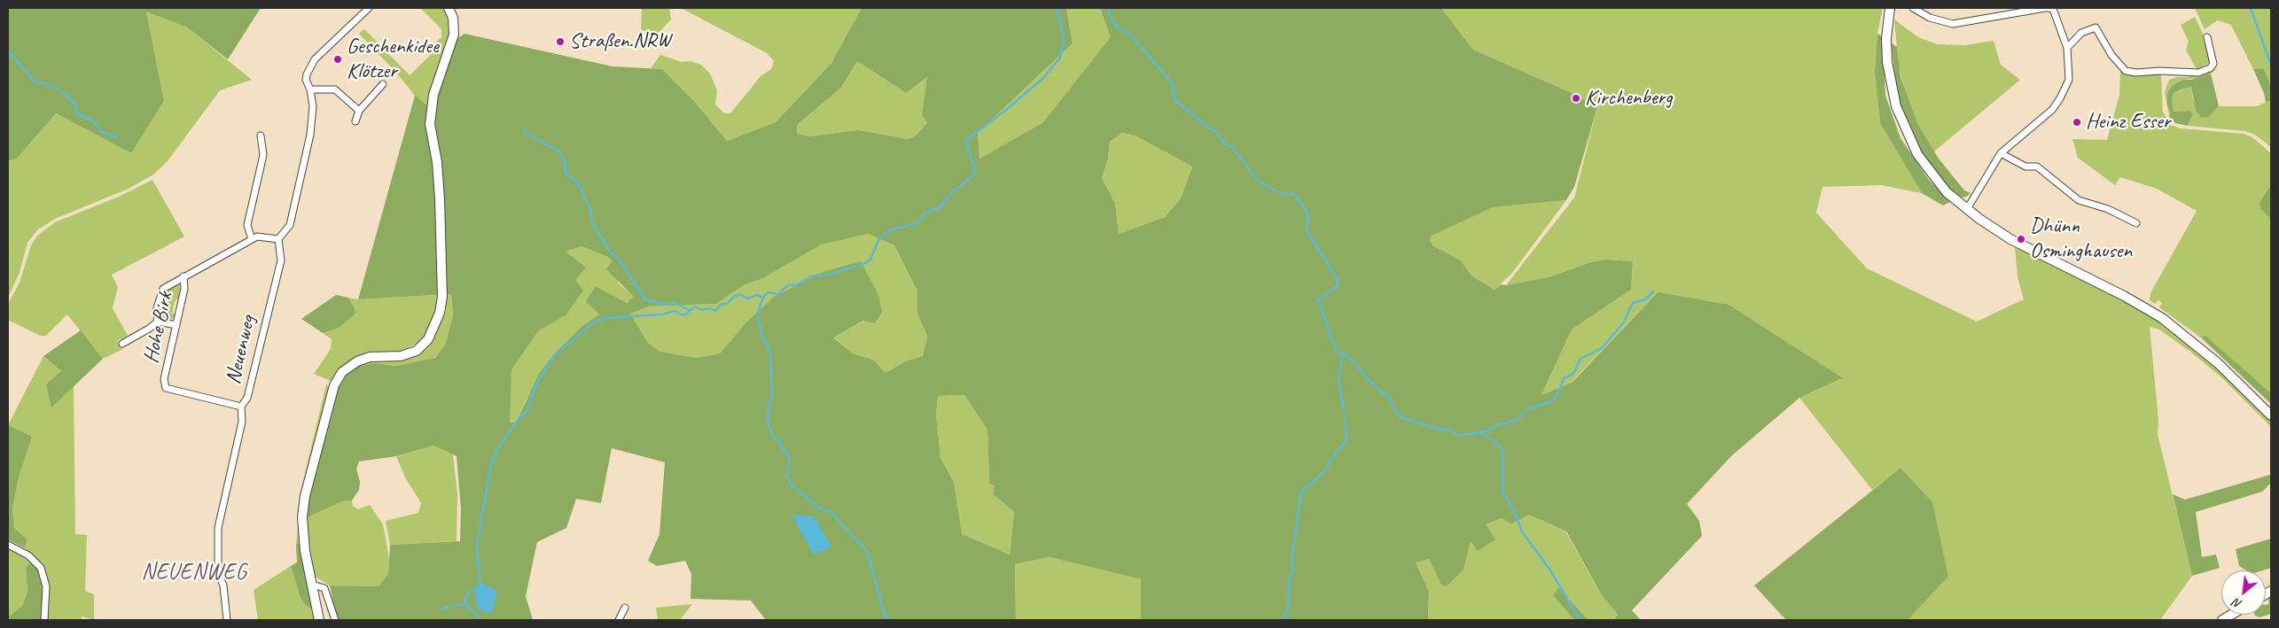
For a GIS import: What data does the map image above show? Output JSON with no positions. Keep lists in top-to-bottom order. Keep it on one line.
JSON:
{"streets":{"street":["Hohe Birk","Neuenweg"]},"crossings":[["Hohe Birk","Neuenweg"]],"districts":["NEUENWEG"],"places":["Straßen.NRW","Geschenkidee Klötzer","Kirchenberg","Heinz Esser","Dhünn Osminghausen"],"north":"bottom left"}
